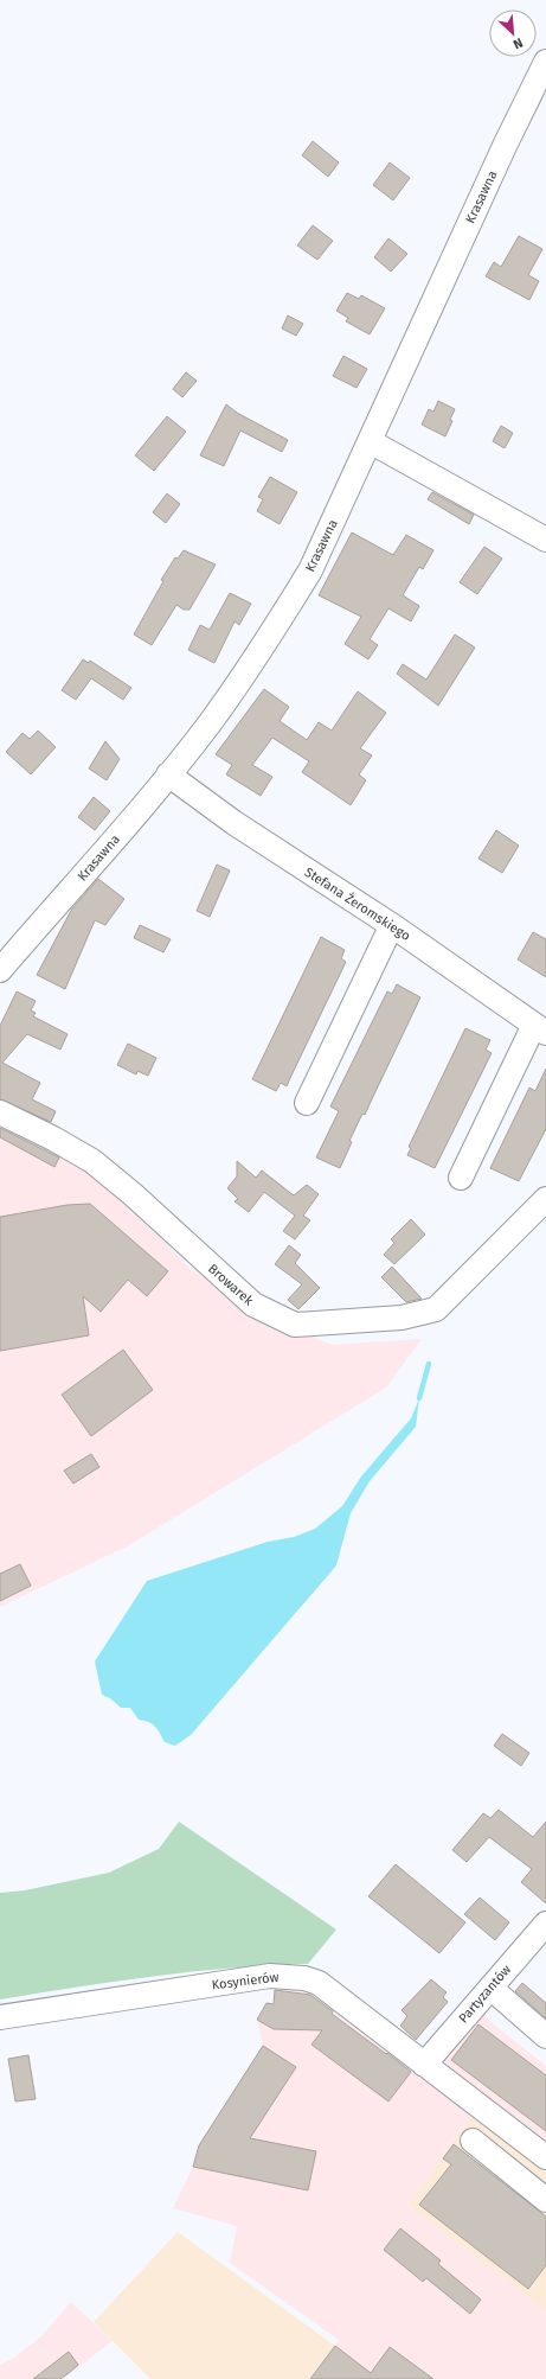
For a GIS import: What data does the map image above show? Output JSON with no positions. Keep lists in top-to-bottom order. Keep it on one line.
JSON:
{"streets":{"street":["Krasawna","Stefana Żeromskiego","Browarek","Kosynierów","Partyzantów"]},"crossings":[["Krasawna","Stefana Żeromskiego"],["Kosynierów","Partyzantów"]],"north":"bottom right"}
